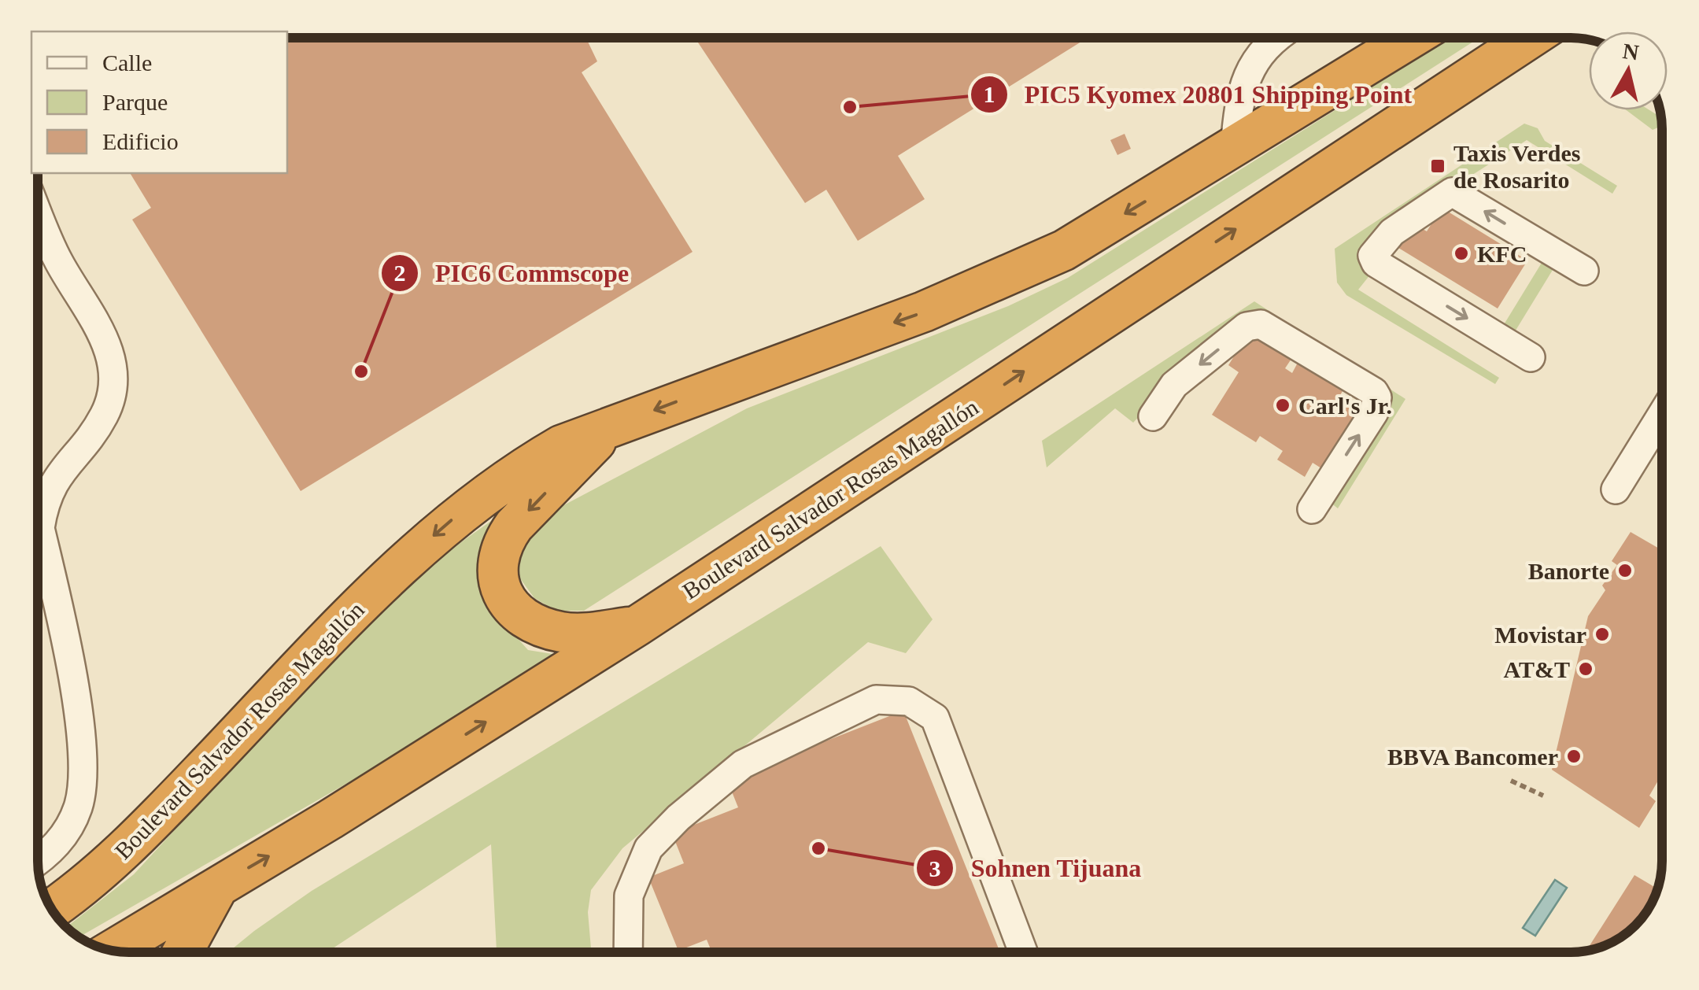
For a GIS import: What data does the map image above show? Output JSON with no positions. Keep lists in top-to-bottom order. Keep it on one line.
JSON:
{"streets":{"highway":["Boulevard Salvador Rosas Magallón"]},"places":{"other":["PIC5 Kyomex 20801 Shipping Point","KFC","PIC6 Commscope","Carl's Jr.","Banorte","Movistar","AT&T","BBVA Bancomer","Sohnen Tijuana"],"transit":["Taxis Verdes de Rosarito"]},"legend":["Calle","Parque","Edificio"],"north":"top"}
